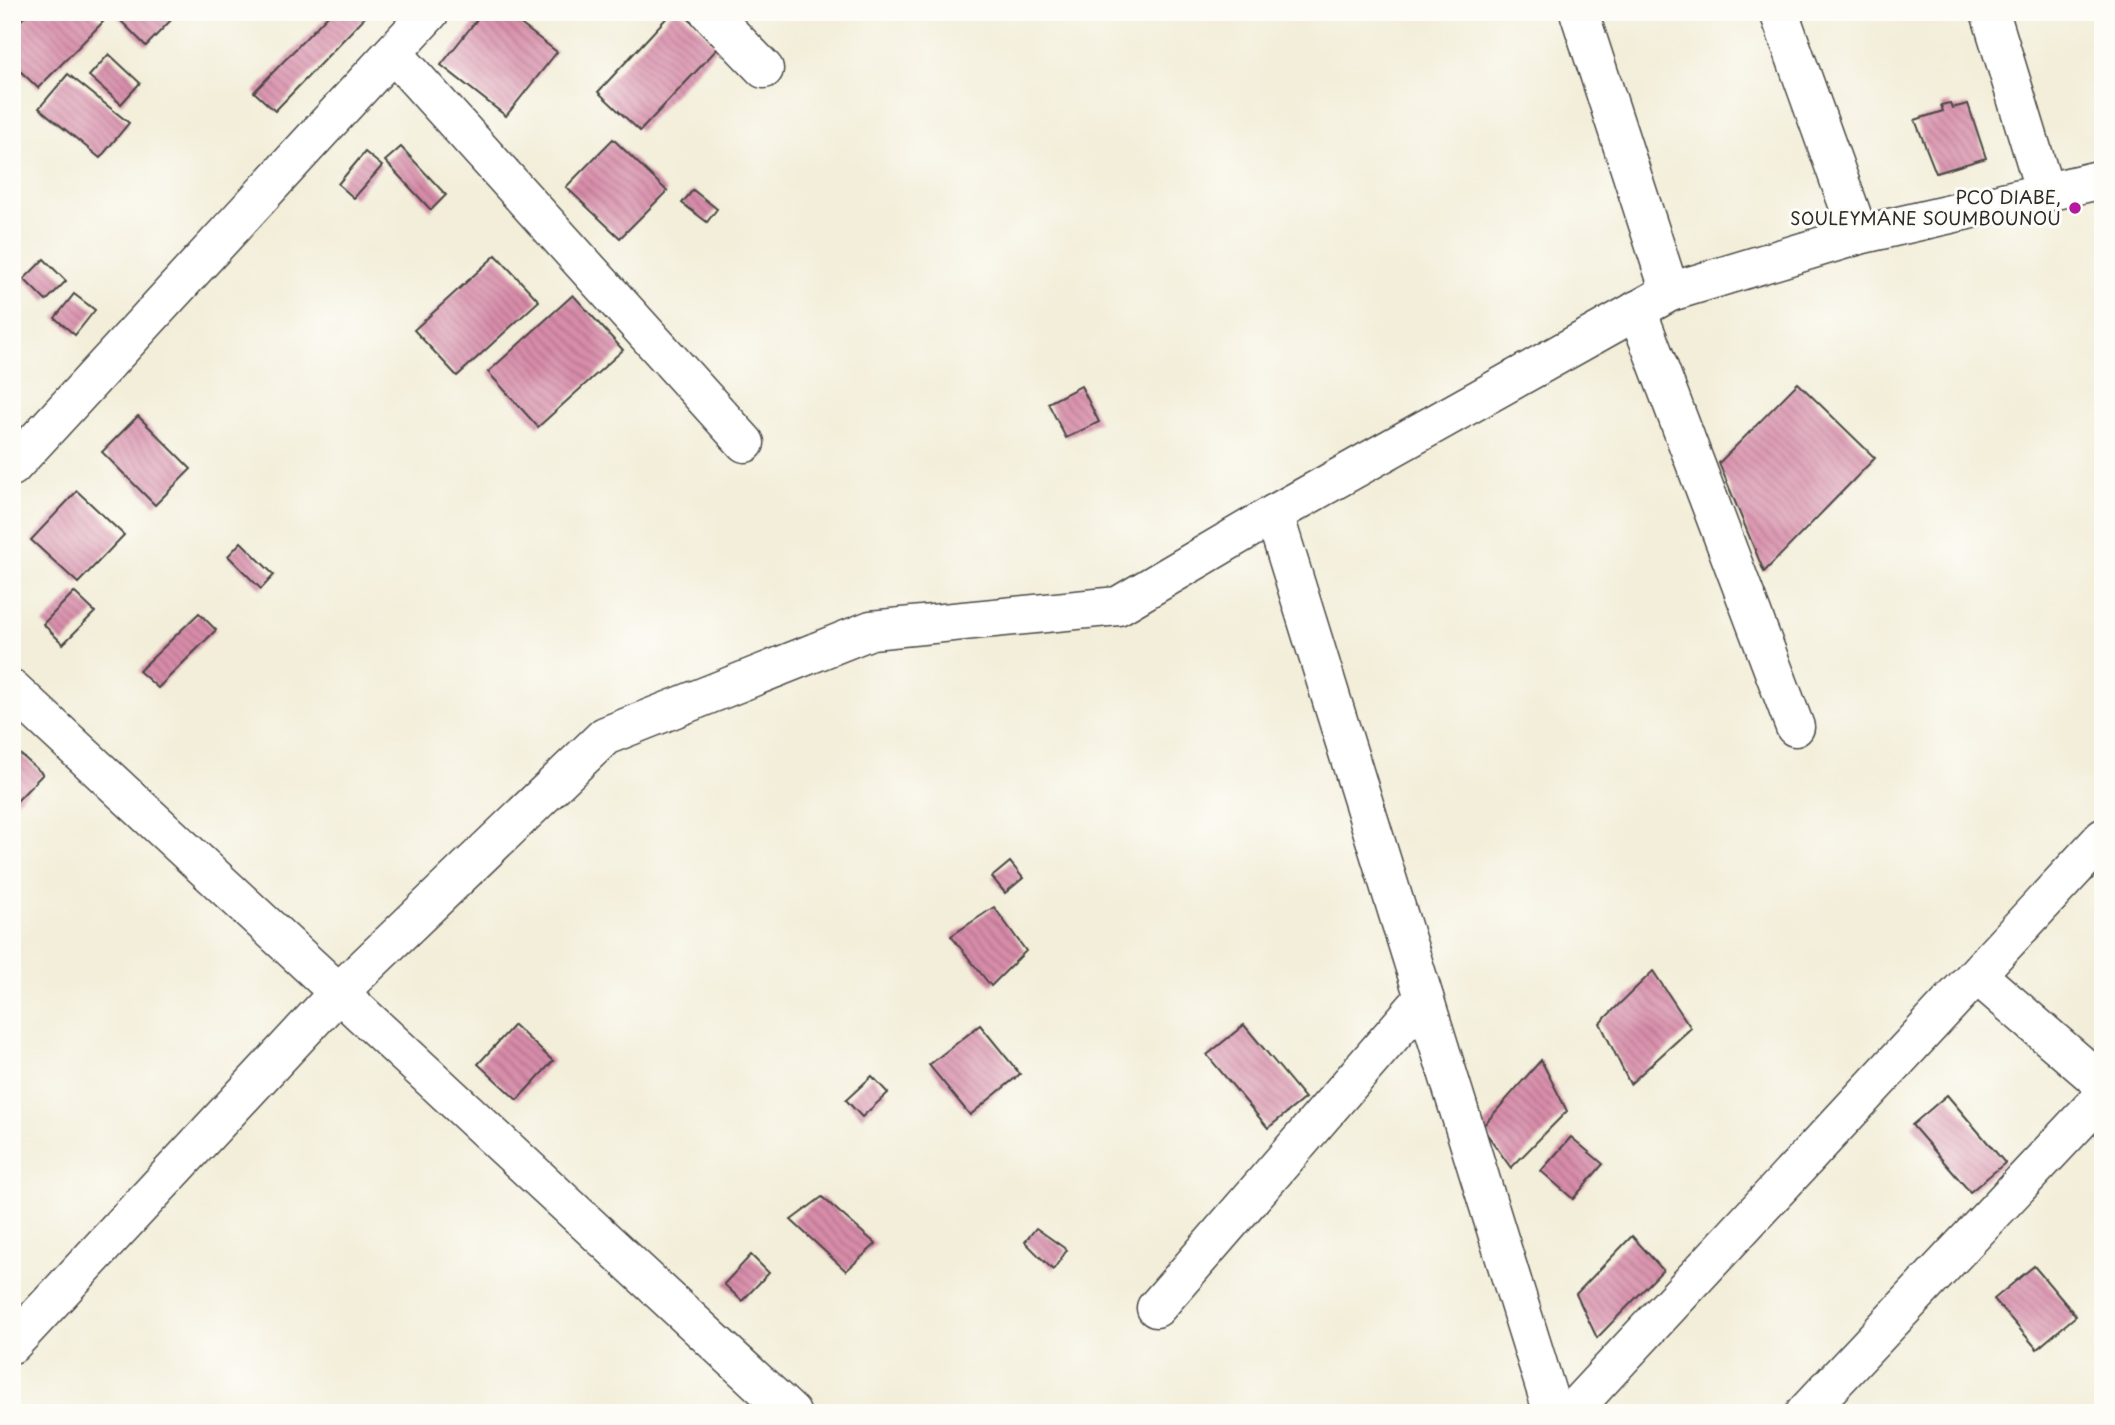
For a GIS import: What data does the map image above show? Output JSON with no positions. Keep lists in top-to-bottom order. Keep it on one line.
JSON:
{"places":["PCO DIABE, SOULEYMANE SOUMBOUNOU"]}
